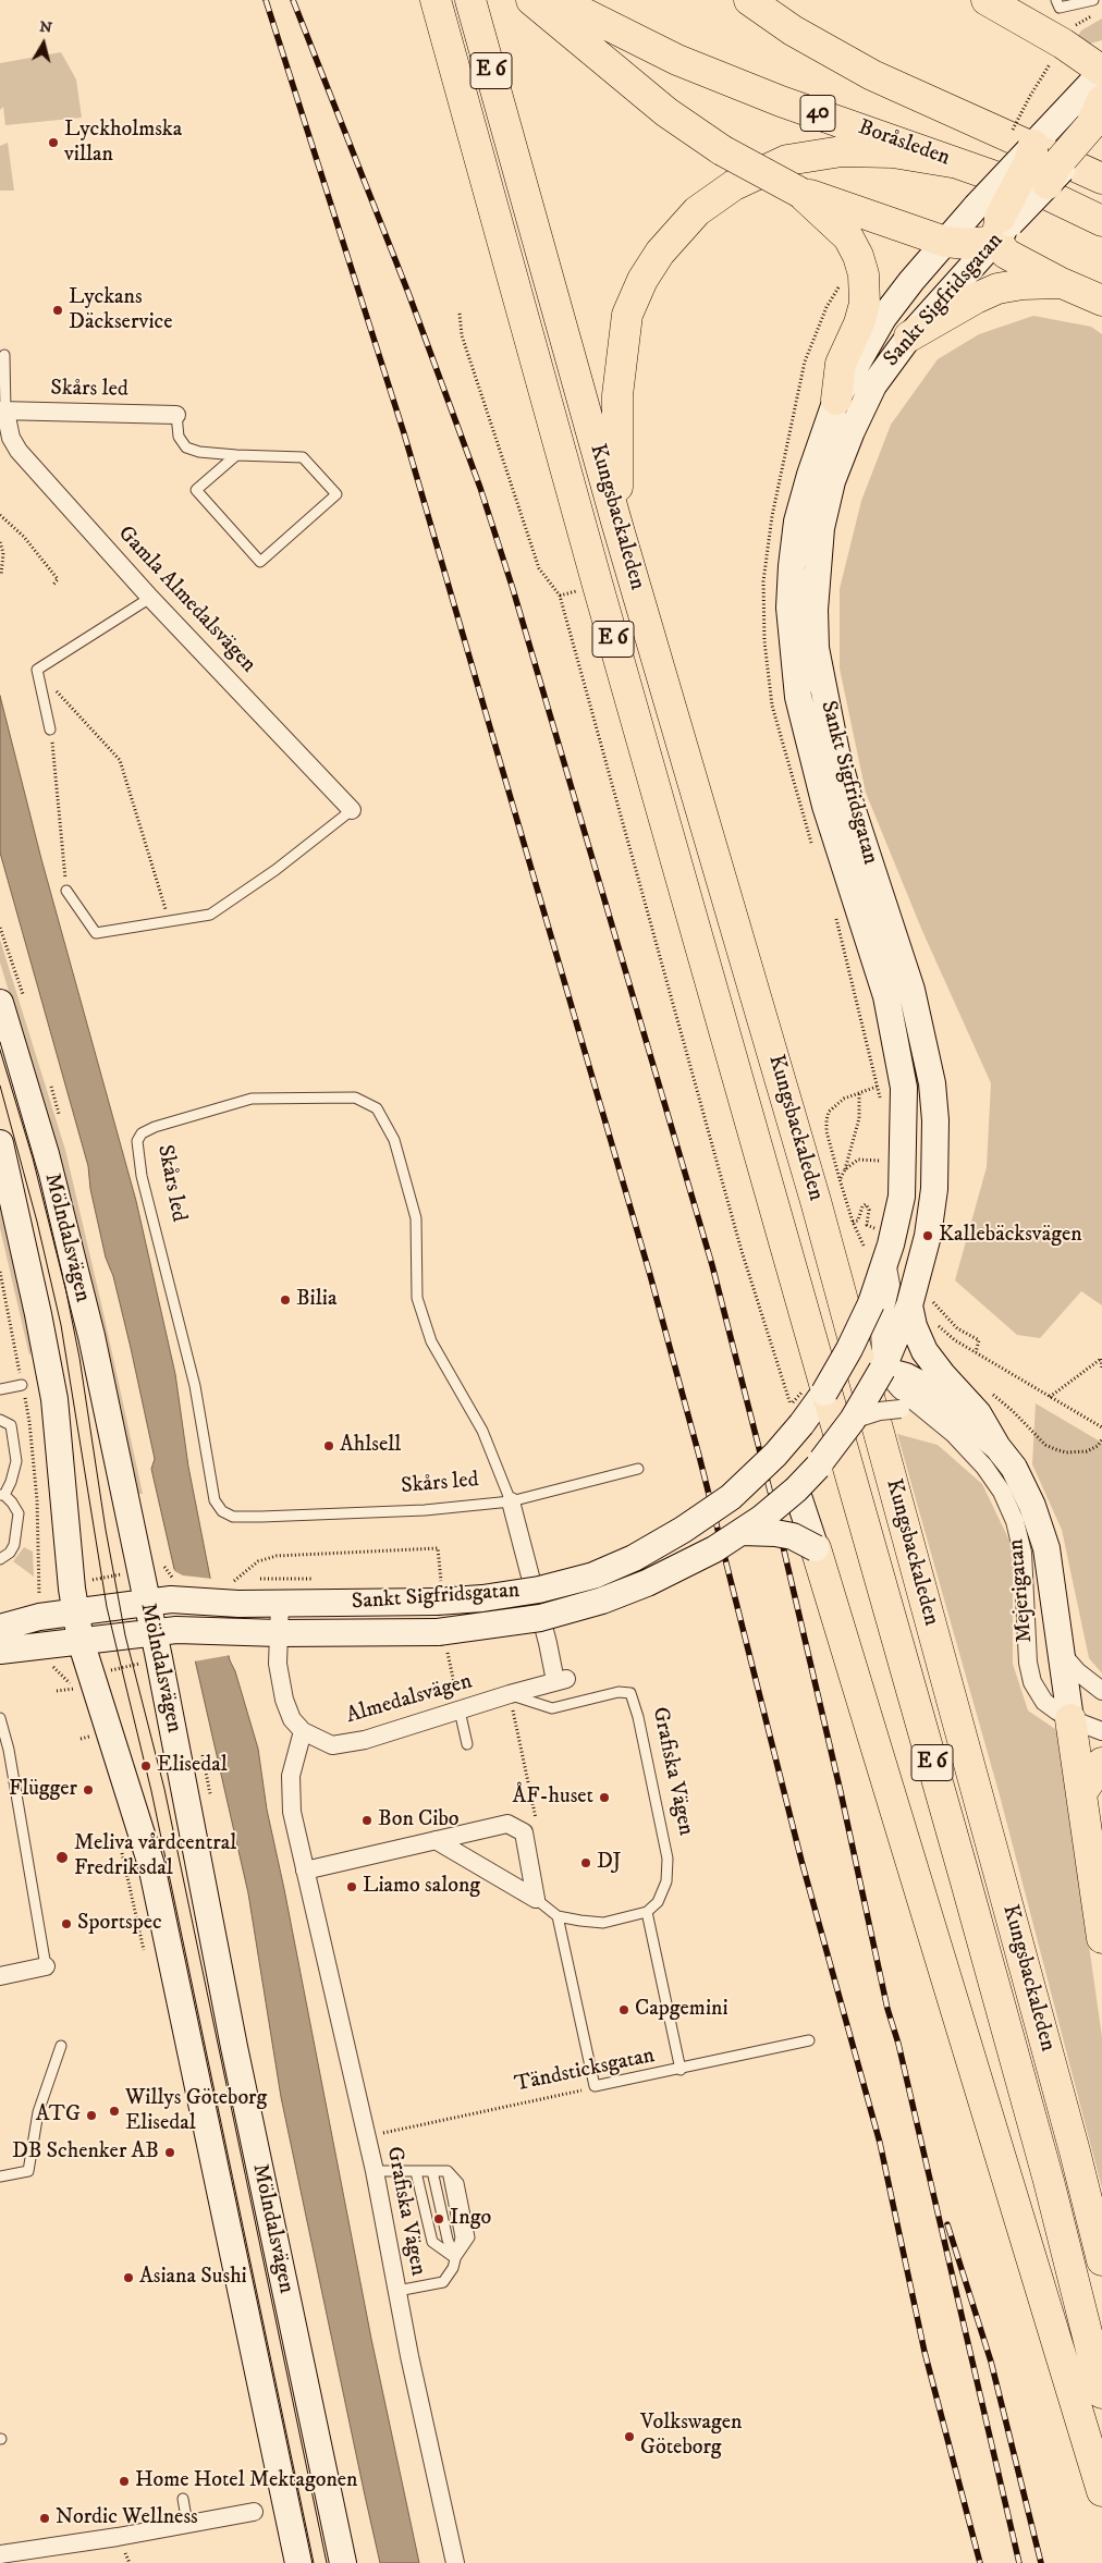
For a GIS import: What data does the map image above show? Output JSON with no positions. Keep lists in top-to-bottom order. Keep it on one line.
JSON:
{"streets":{"highway":["E 6","40","Boråsleden","Kungsbackaleden"],"main road":["Sankt Sigfridsgatan","Mölndalsvägen","Mejerigatan"],"street":["Skårs led","Gamla Almedalsvägen","Almedalsvägen","Grafiska Vägen"],"lane":["Tändsticksgatan"]},"crossings":[["Sankt Sigfridsgatan","Mölndalsvägen"],["Sankt Sigfridsgatan","Mejerigatan"],["Skårs led","Gamla Almedalsvägen"],["Skårs led","Almedalsvägen"],["Almedalsvägen","Grafiska Vägen"],["Grafiska Vägen","Tändsticksgatan"]],"places":["Lyckholmska villan","Lyckans Däckservice","Kallebäcksvägen","Bilia","Ahlsell","Elisedal","Flügger","ÅF-huset","Bon Cibo","Meliva vårdcentral Fredriksdal","DJ","Liamo salong","Sportspec","Capgemini","Willys Göteborg Elisedal","ATG","DB Schenker AB","Ingo","Asiana Sushi","Volkswagen Göteborg","Home Hotel Mektagonen","Nordic Wellness"],"north":"top"}
